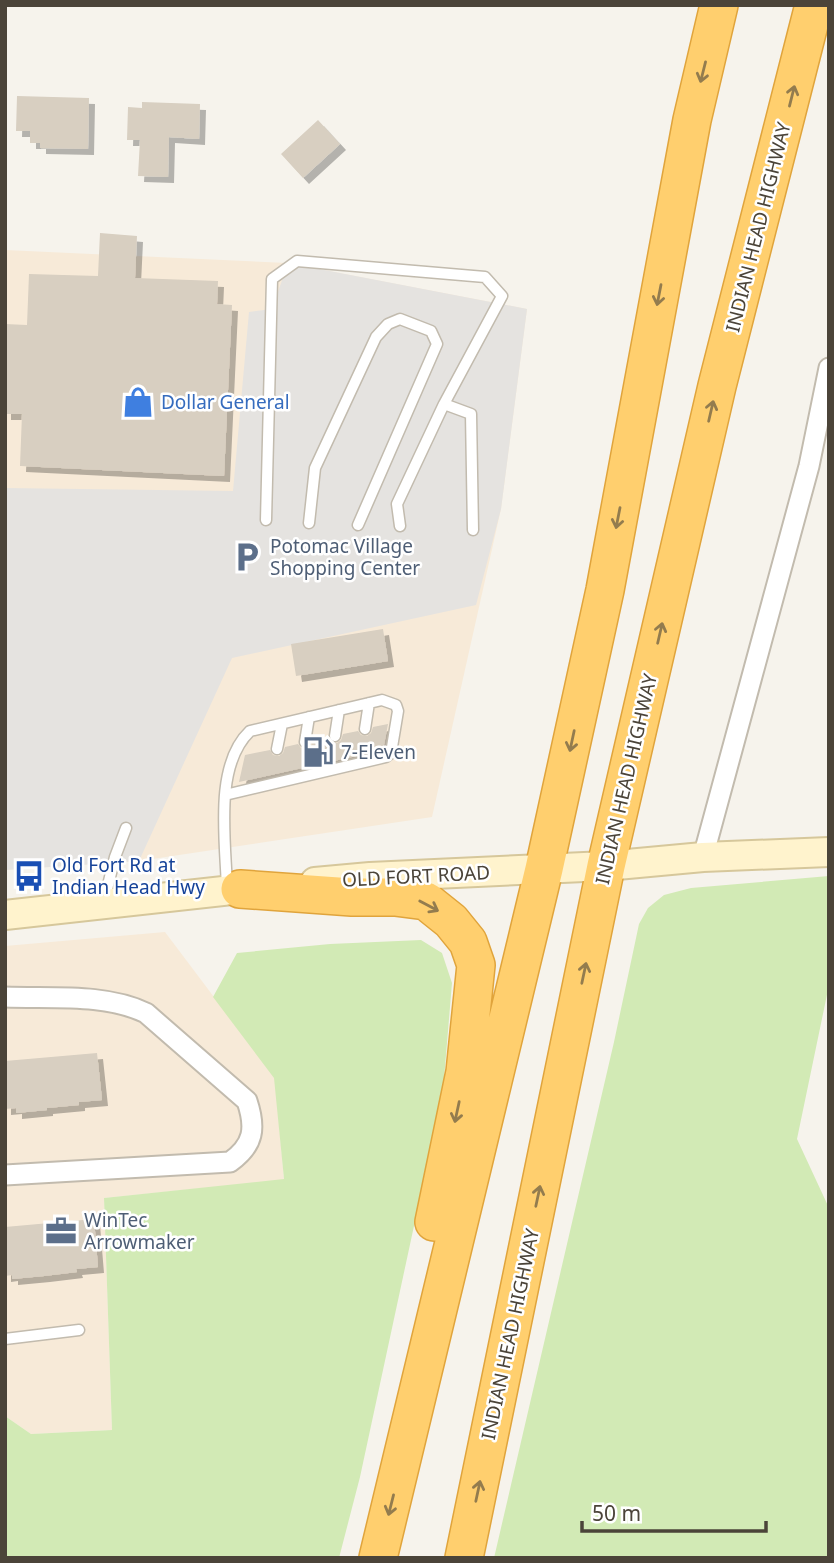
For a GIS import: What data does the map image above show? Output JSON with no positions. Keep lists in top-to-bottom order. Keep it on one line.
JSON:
{"streets":{"highway":["INDIAN HEAD HIGHWAY"],"main road":["OLD FORT ROAD"]},"crossings":[["INDIAN HEAD HIGHWAY","OLD FORT ROAD"]],"places":{"shop":["Dollar General"],"parking":["Potomac Village Shopping Center"],"fuel station":["7-Eleven"],"bus stop":["Old Fort Rd at Indian Head Hwy"],"office":["WinTec Arrowmaker"]},"scale_bar":"50 m"}
